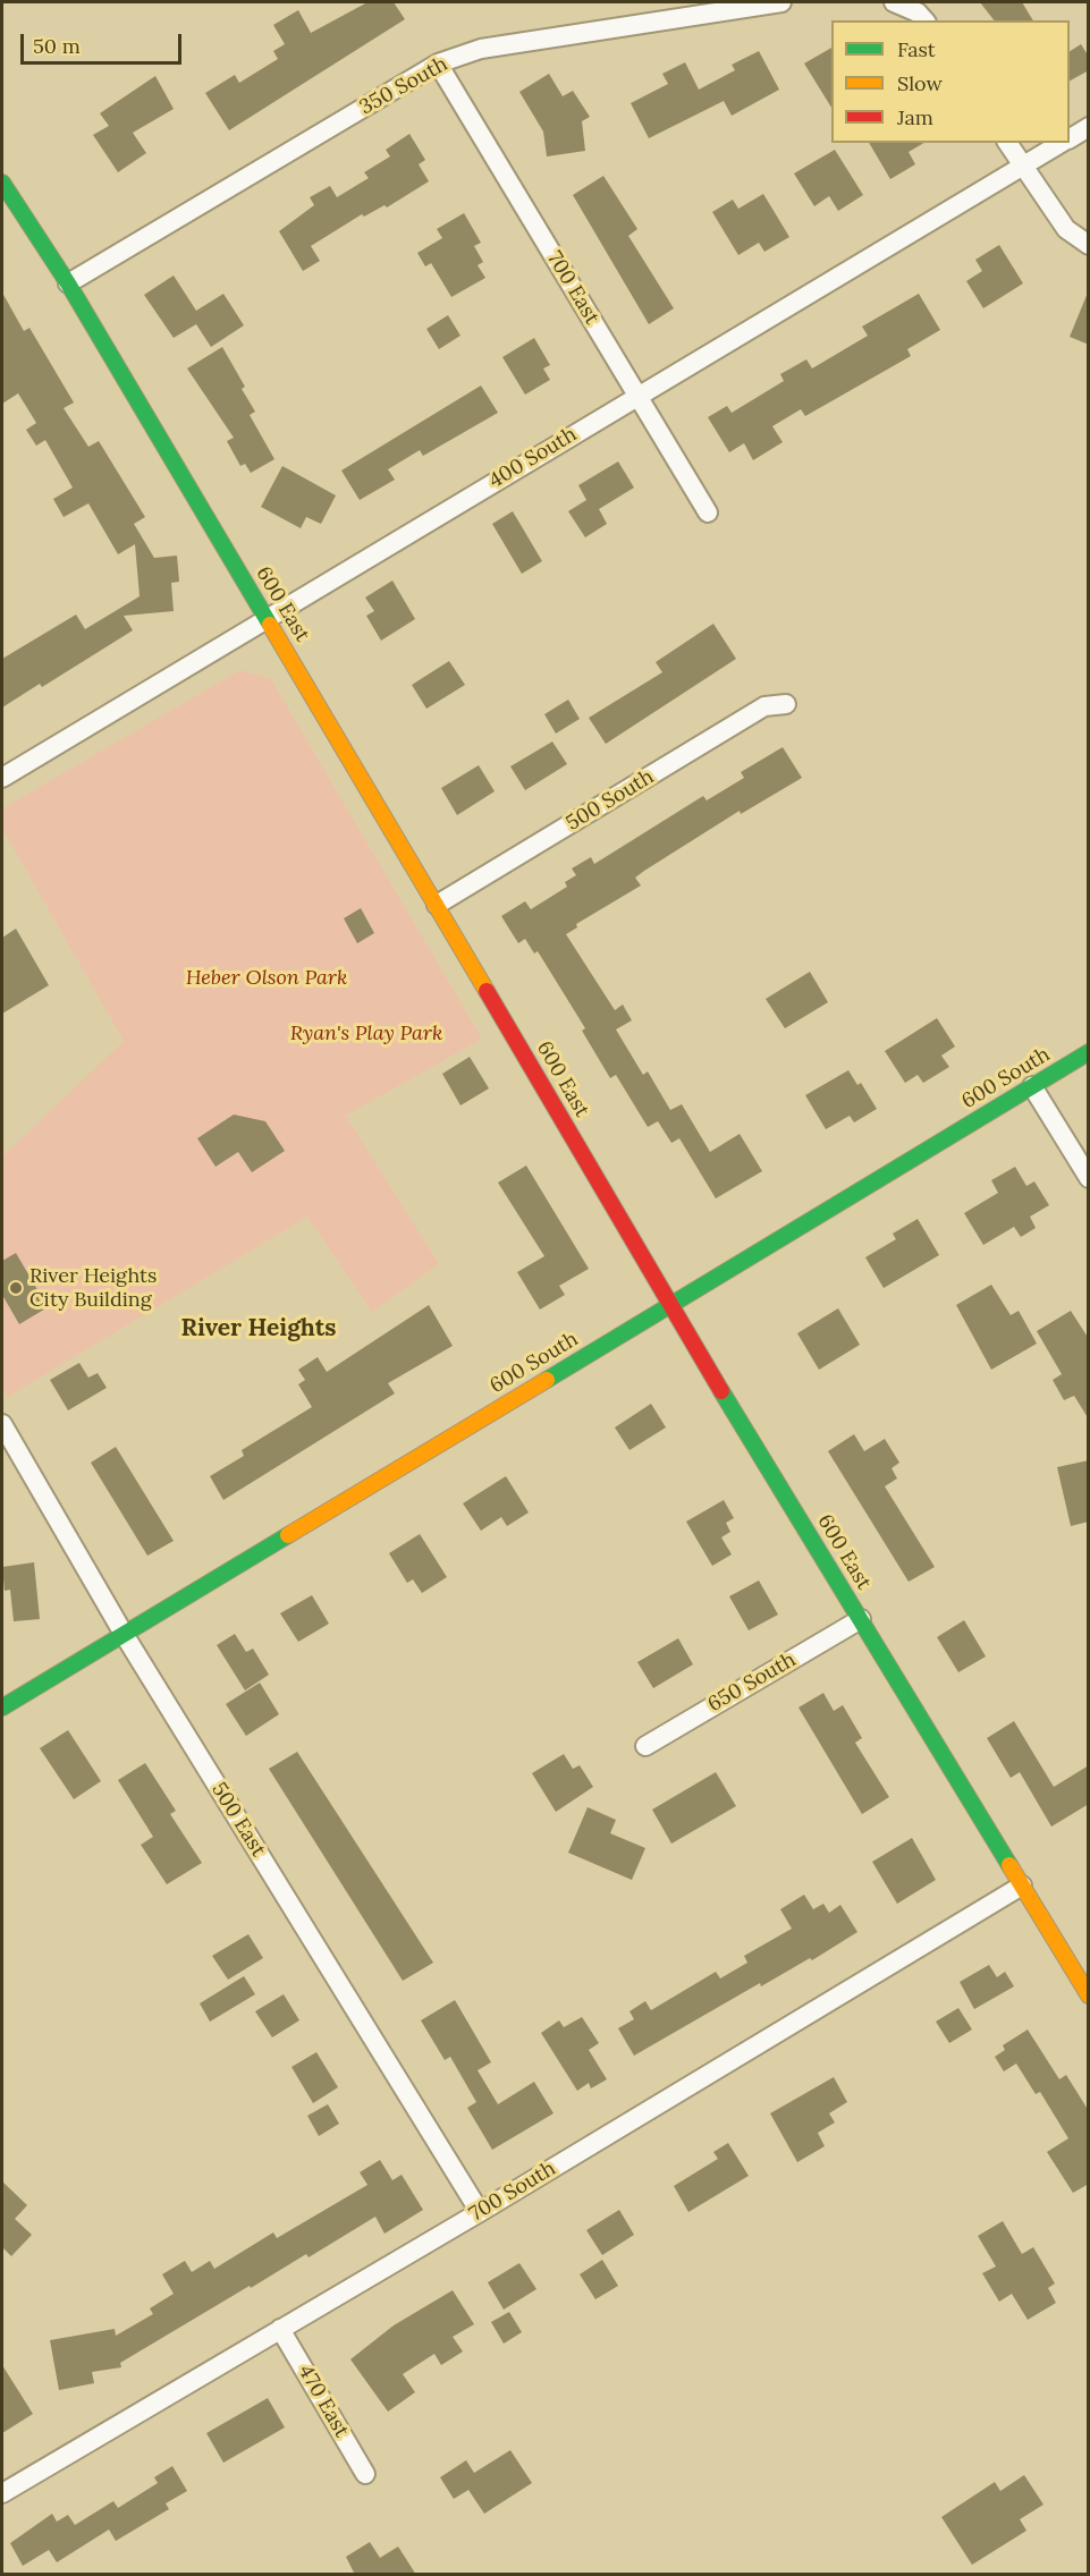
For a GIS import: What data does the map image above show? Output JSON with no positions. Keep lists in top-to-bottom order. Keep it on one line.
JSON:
{"streets":{"street":["350 South","700 East","400 South","600 East","500 South","600 South","650 South","500 East","700 South","470 East"]},"crossings":[["350 South","700 East"],["350 South","600 East"],["700 East","400 South"],["400 South","600 East"],["600 East","500 South"],["600 East","600 South"],["600 East","650 South"],["600 East","700 South"],["600 South","500 East"],["500 East","700 South"],["700 South","470 East"]],"districts":["River Heights"],"parks":["Heber Olson Park","Ryan's Play Park"],"places":["River Heights City Building"],"legend":["Fast","Slow","Jam"],"scale_bar":"50 m"}
